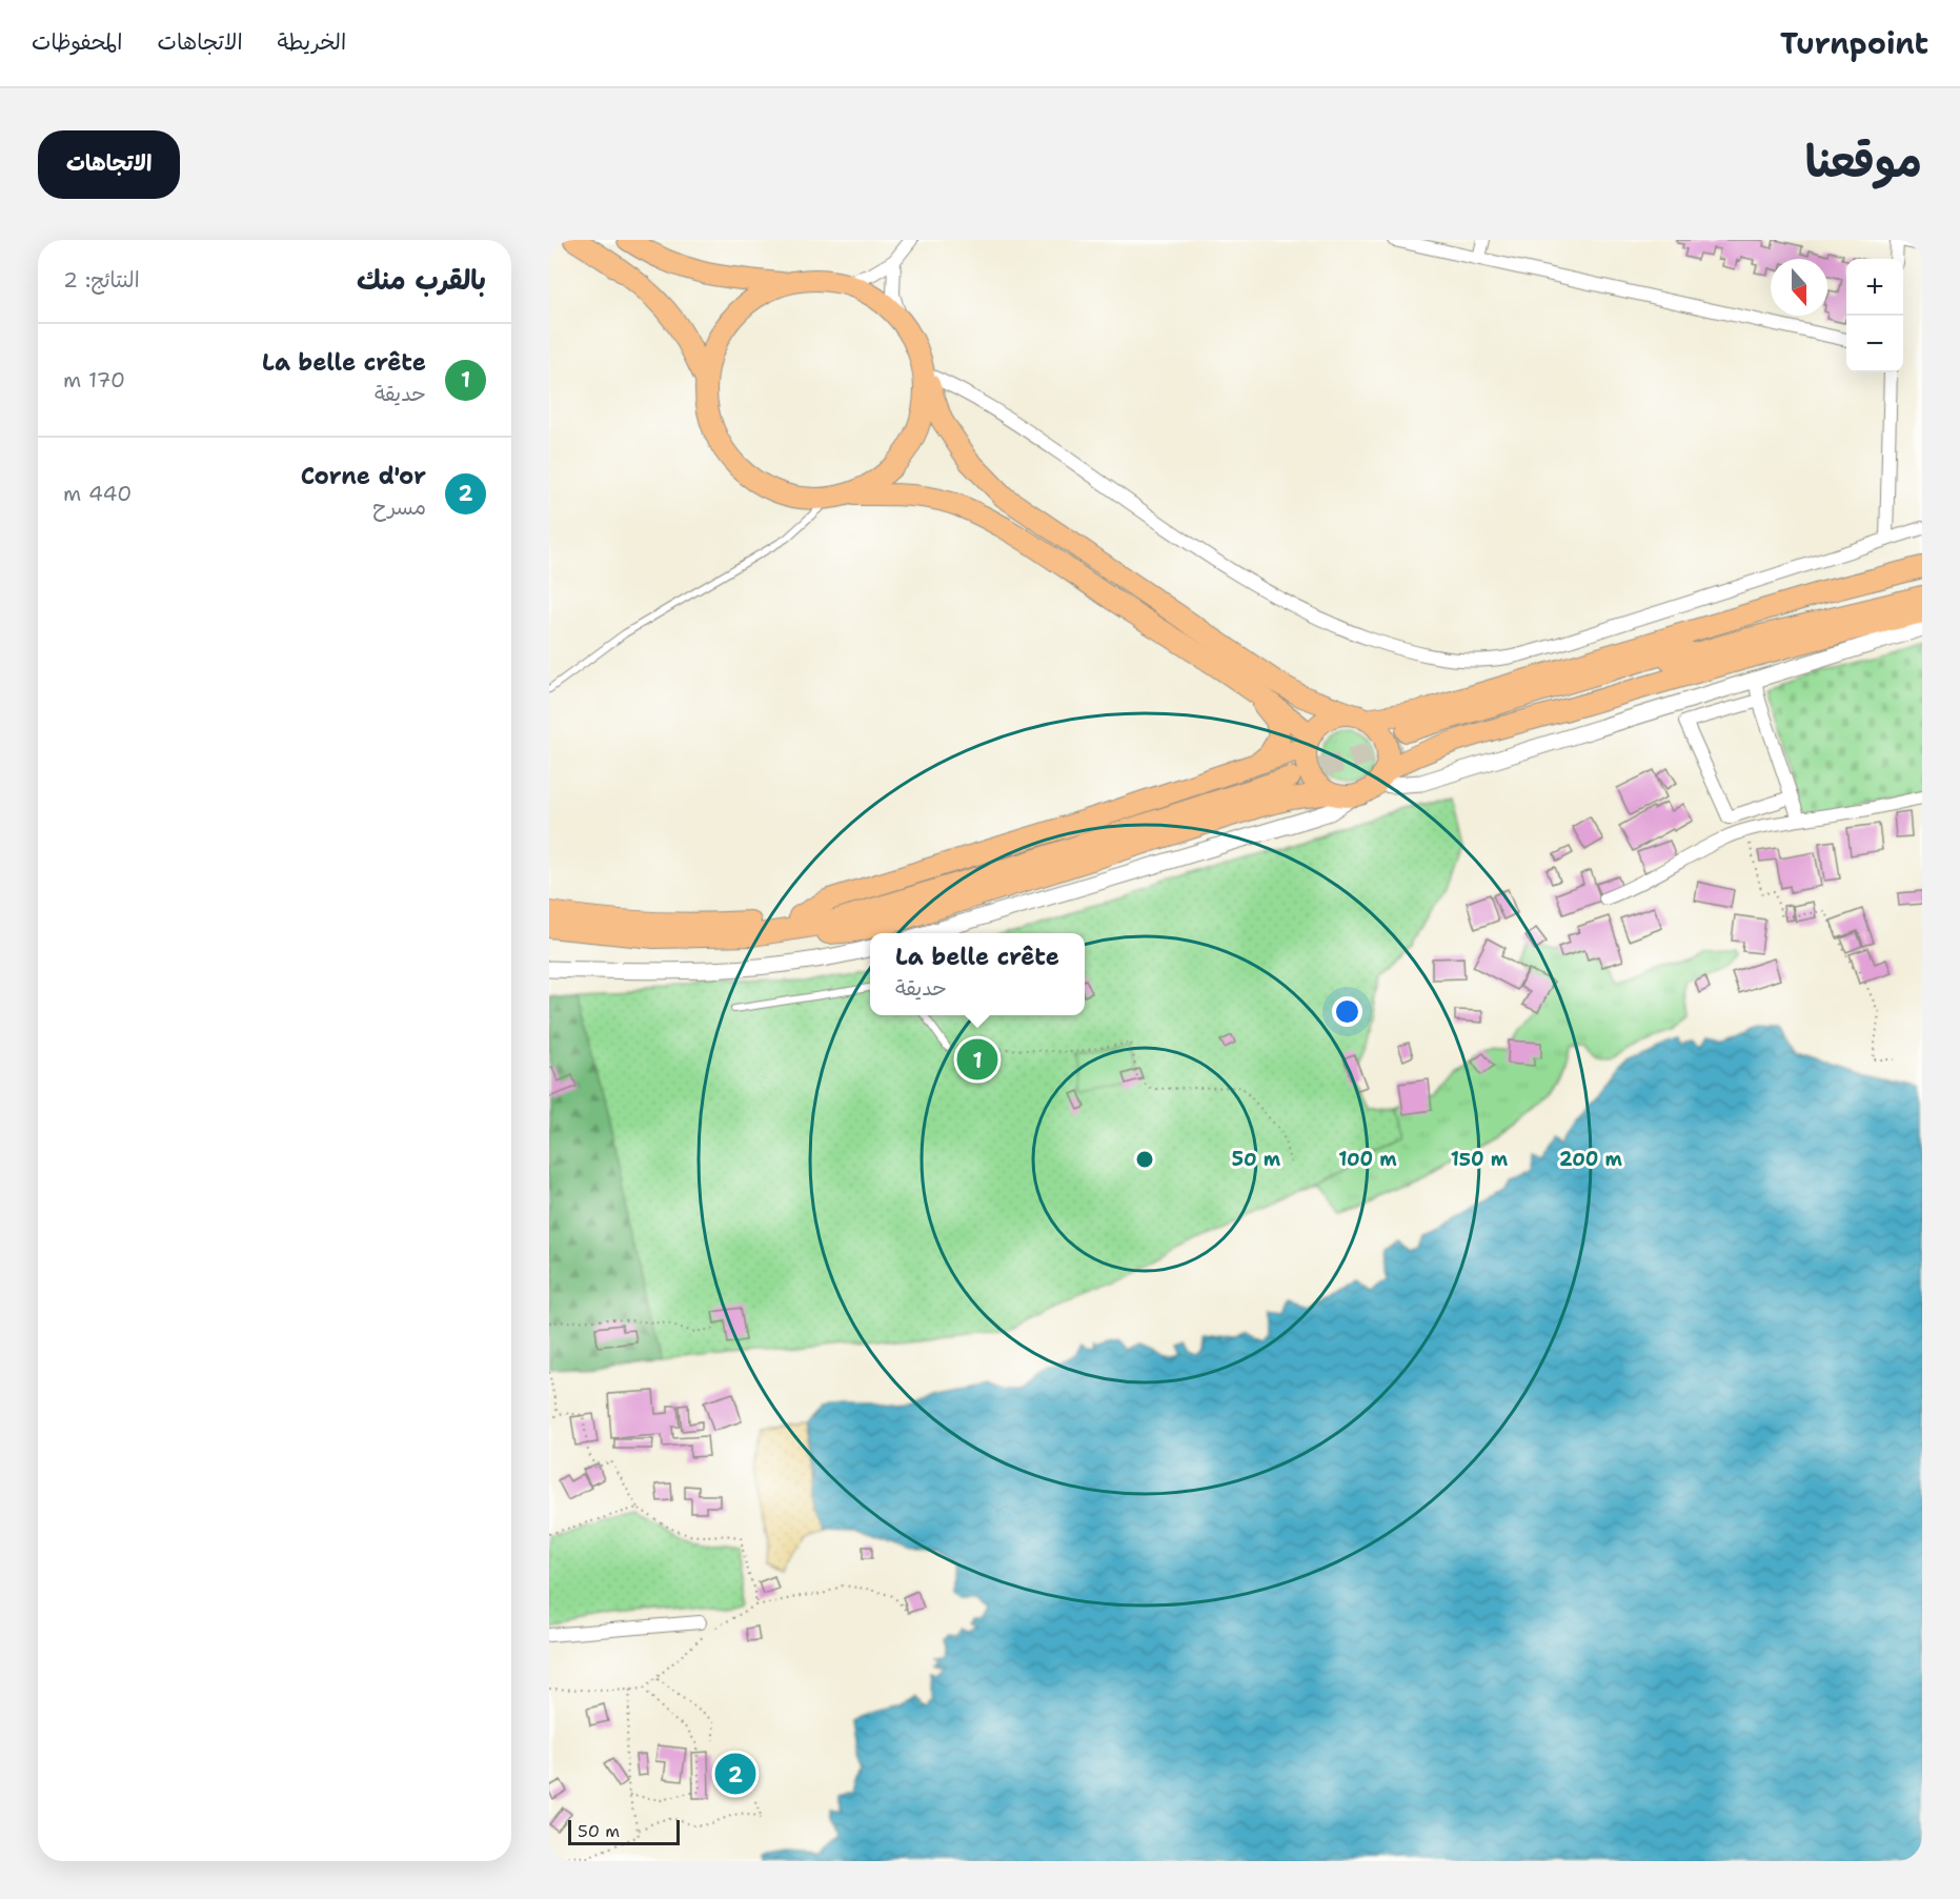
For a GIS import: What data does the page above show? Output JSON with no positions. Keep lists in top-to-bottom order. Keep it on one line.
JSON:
{"scale_bar":"50 m","north":"bottom","page":{"header":"Turnpoint","nav":["الخريطة","الاتجاهات","المحفوظات"],"title":"موقعنا","buttons":"الاتجاهات","heading":["بالقرب منك","النتائج: 2"],"map_buttons":["+","−"],"list":[{"mark":"1","name":"La belle crête","note":"حديقة","value":"170 m"},{"mark":"2","name":"Corne d'or","note":"مسرح","value":"440 m"}],"popup":["La belle crête","حديقة"],"pins":["1","2"],"scale":"50 m"},"rings":["50 m","100 m","150 m","200 m"]}
